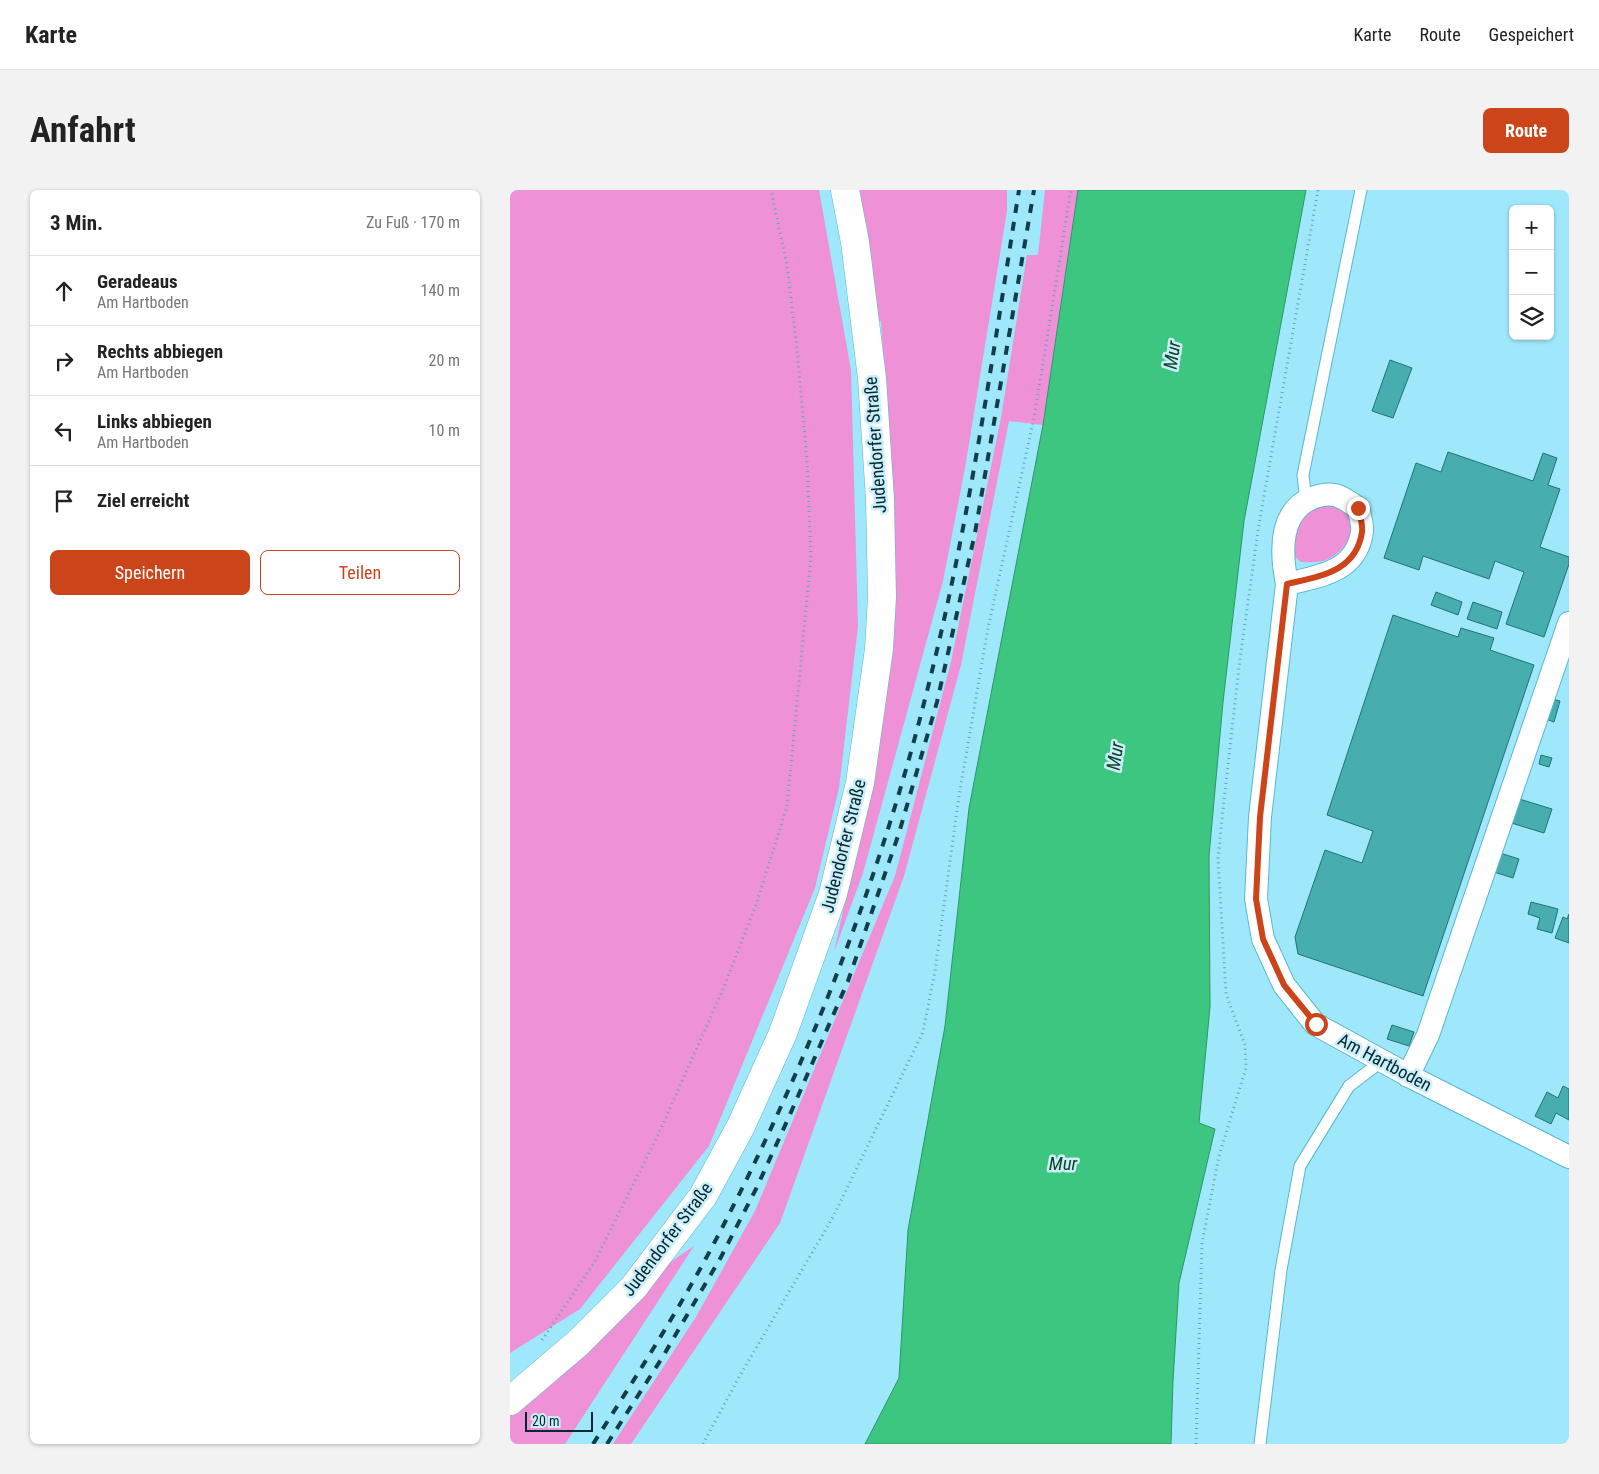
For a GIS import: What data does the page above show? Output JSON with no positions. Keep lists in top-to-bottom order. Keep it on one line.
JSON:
{"streets":{"main road":["Judendorfer Straße"],"street":["Am Hartboden"]},"water":["Mur"],"scale_bar":"20 m","page":{"header":"Karte","nav":["Karte","Route","Gespeichert"],"buttons":["Route",["Speichern","Teilen"]],"title":"Anfahrt","heading":["3 Min.","Zu Fuß · 170 m"],"map_buttons":["+","−"],"list":[["Geradeaus","Am Hartboden","140 m"],["Rechts abbiegen","Am Hartboden","20 m"],["Links abbiegen","Am Hartboden","10 m"],"Ziel erreicht"],"scale":"20 m"}}
